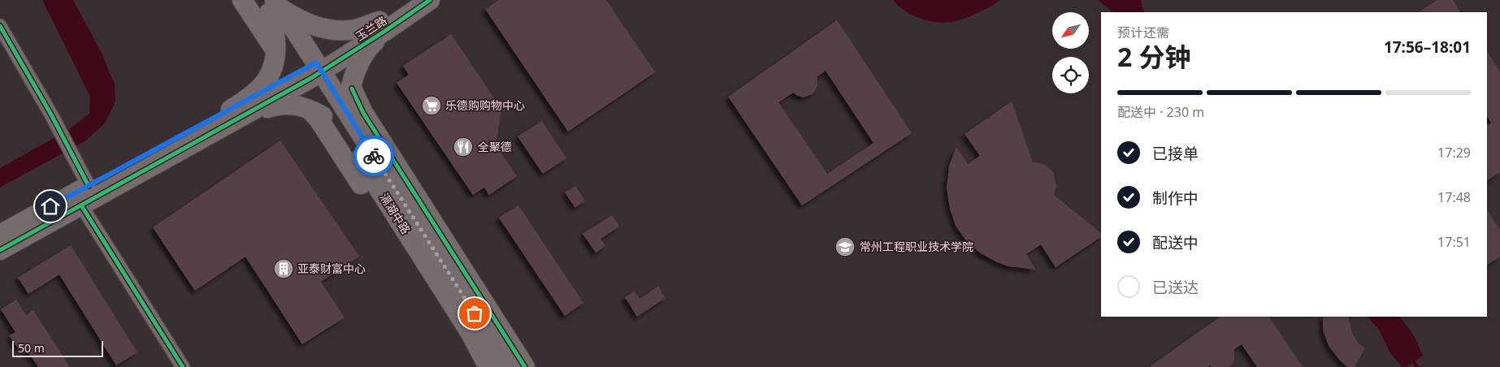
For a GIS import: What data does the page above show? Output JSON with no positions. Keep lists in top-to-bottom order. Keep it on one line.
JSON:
{"streets":{"street":["玉兰路","滆湖中路"]},"crossings":[["玉兰路","滆湖中路"]],"places":{"supermarket":["乐德购购物中心"],"restaurant":["全聚德"],"school or university":["常州工程职业技术学院"],"building":["亚泰财富中心"]},"scale_bar":"50 m","north":"bottom left","page":{"heading":["2 分钟","预计还需","17:56–18:01"],"bar":"配送中 · 230 m","list":[["已接单","17:29"],["制作中","17:48"],["配送中","17:51"],"已送达"],"scale":"50 m"}}
